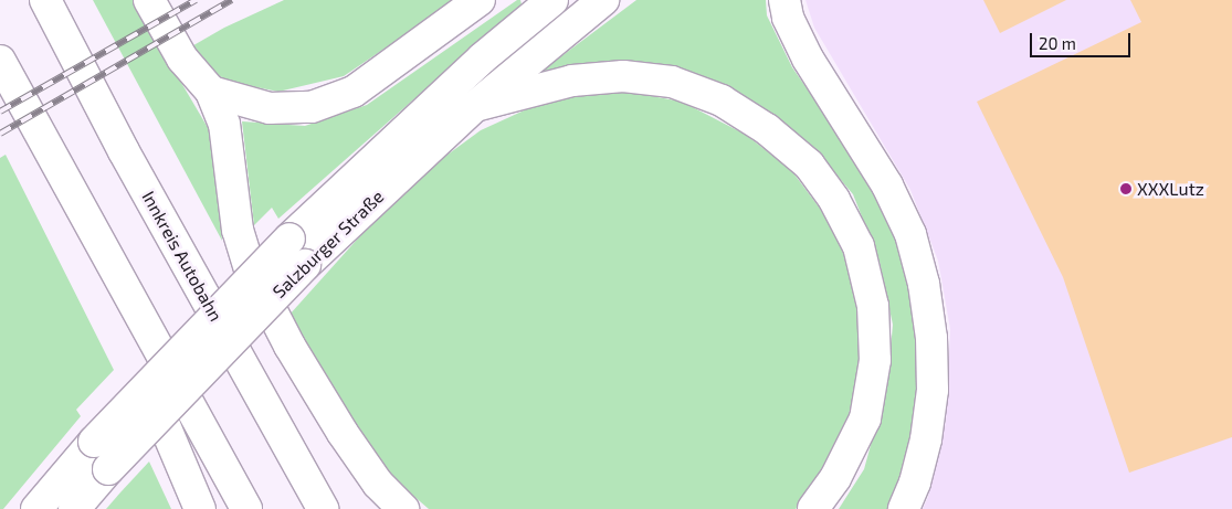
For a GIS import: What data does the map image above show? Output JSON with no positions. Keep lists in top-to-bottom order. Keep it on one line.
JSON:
{"streets":{"main road":["Salzburger Straße","Innkreis Autobahn"]},"places":["XXXLutz"],"scale_bar":"20 m"}
